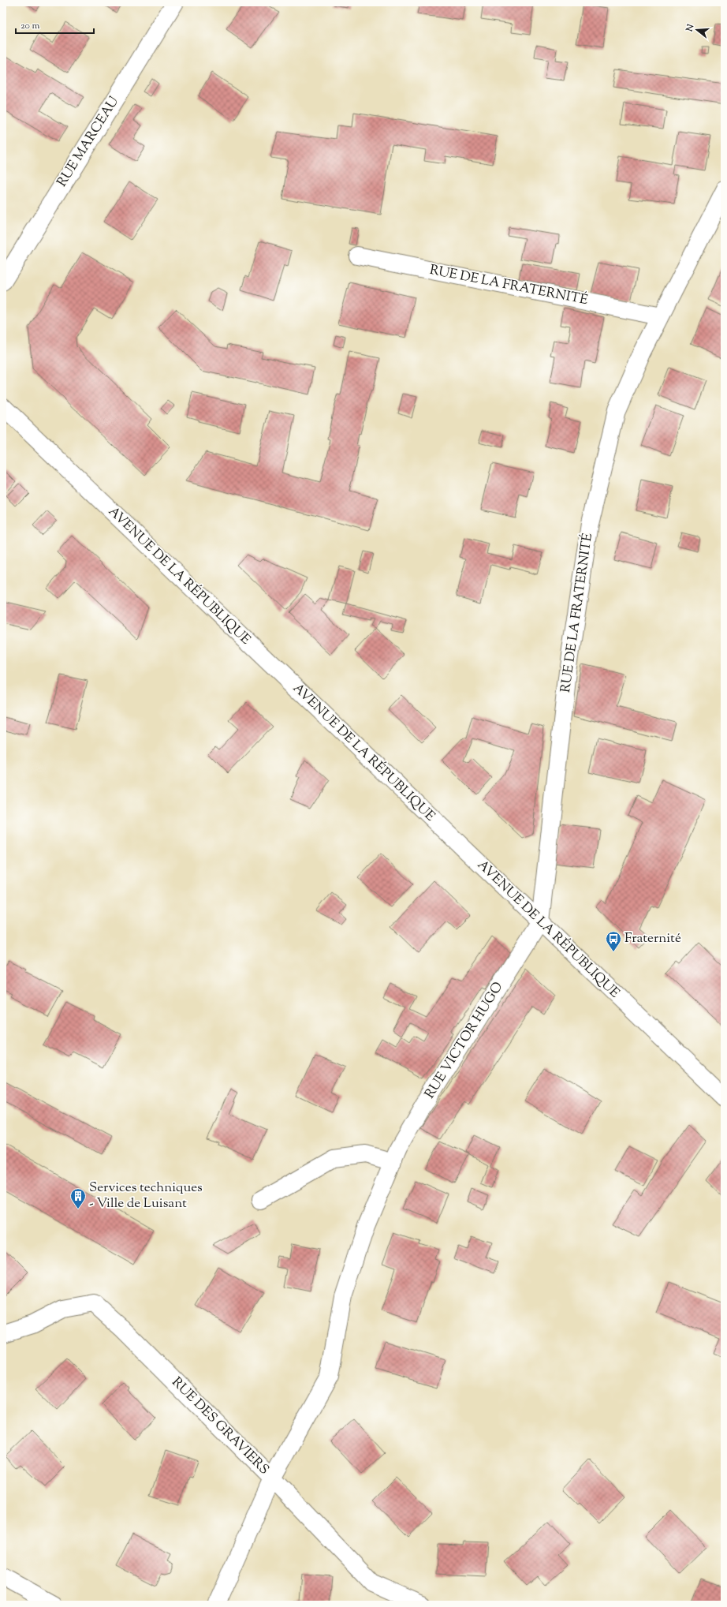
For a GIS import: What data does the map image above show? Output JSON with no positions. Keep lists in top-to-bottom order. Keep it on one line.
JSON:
{"streets":{"street":["RUE MARCEAU","RUE DE LA FRATERNITÉ","AVENUE DE LA RÉPUBLIQUE","RUE VICTOR HUGO","RUE DES GRAVIERS"]},"crossings":[["RUE DE LA FRATERNITÉ","AVENUE DE LA RÉPUBLIQUE"],["RUE DE LA FRATERNITÉ","RUE VICTOR HUGO"],["AVENUE DE LA RÉPUBLIQUE","RUE VICTOR HUGO"],["RUE VICTOR HUGO","RUE DES GRAVIERS"]],"places":{"bus stop":["Fraternité"],"building":["Services techniques - Ville de Luisant"]},"scale_bar":"20 m","north":"left"}
